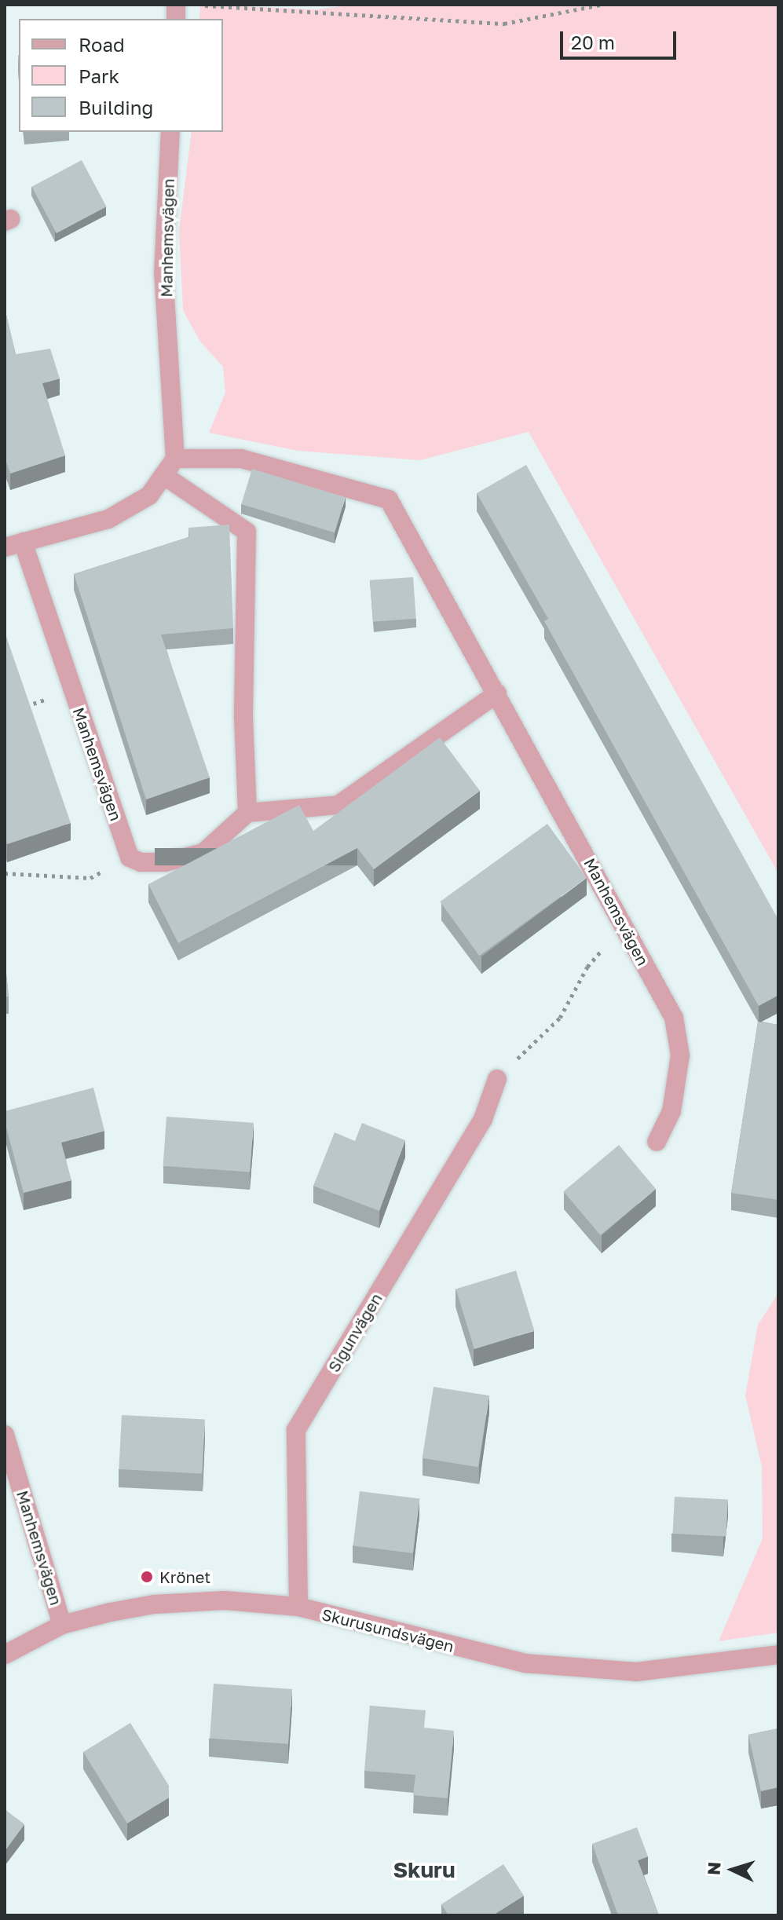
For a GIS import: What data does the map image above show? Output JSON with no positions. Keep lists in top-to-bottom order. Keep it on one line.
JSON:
{"streets":{"street":["Manhemsvägen","Sigunvägen","Skurusundsvägen"]},"crossings":[["Manhemsvägen","Skurusundsvägen"],["Sigunvägen","Skurusundsvägen"]],"districts":["Skuru"],"places":["Krönet"],"legend":["Road","Park","Building"],"scale_bar":"20 m","north":"left"}
